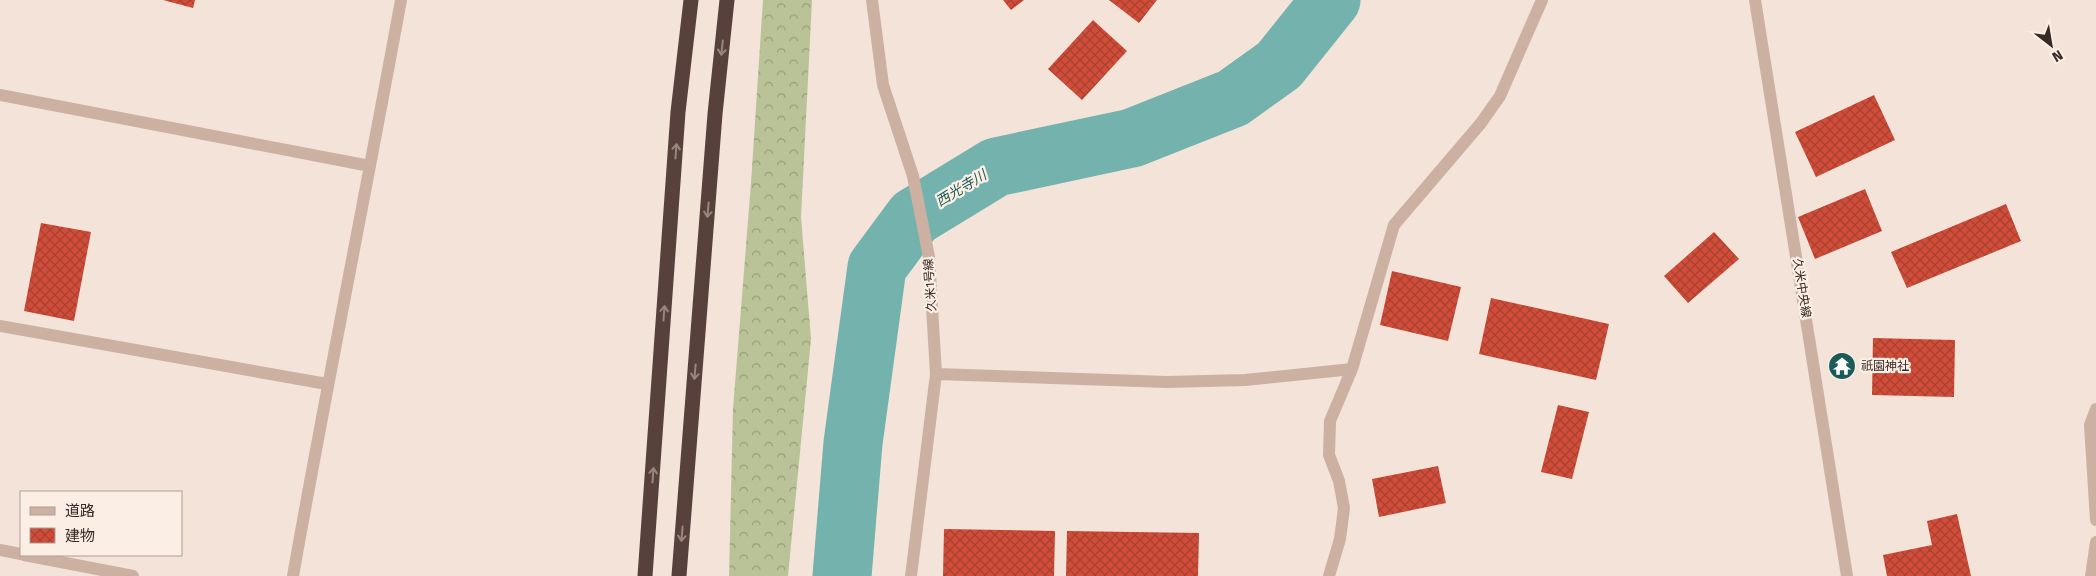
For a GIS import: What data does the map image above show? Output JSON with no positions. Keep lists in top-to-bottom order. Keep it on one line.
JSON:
{"streets":{"street":["久米1号線","久米中央線"]},"water":["西光寺川"],"places":{"temple":["祇園神社"]},"legend":["道路","建物"],"north":"bottom right"}
